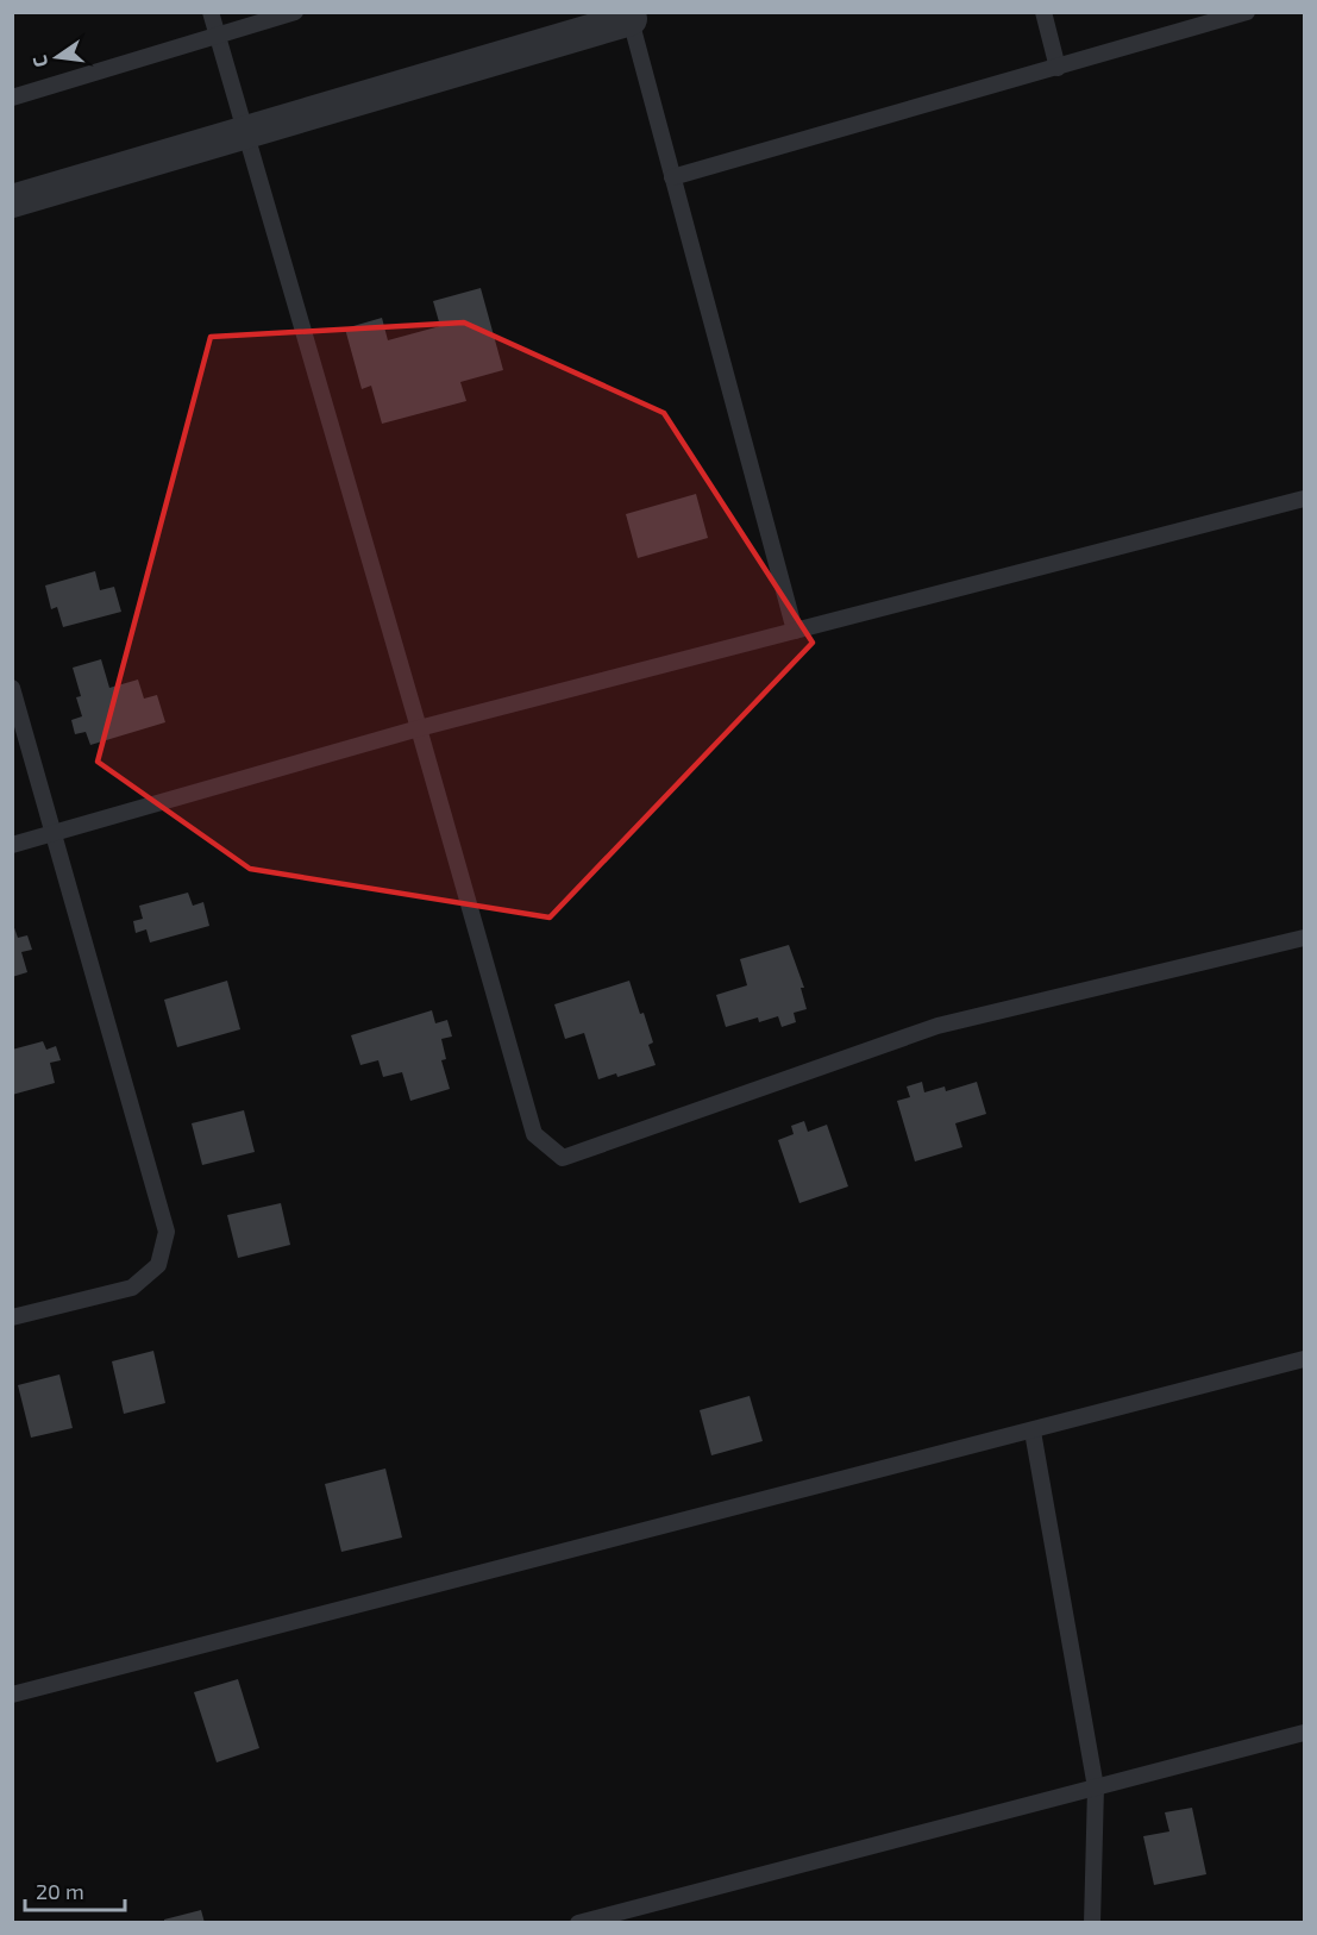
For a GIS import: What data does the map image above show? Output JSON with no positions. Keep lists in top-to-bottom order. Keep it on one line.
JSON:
{"scale_bar":"20 m","north":"left"}
